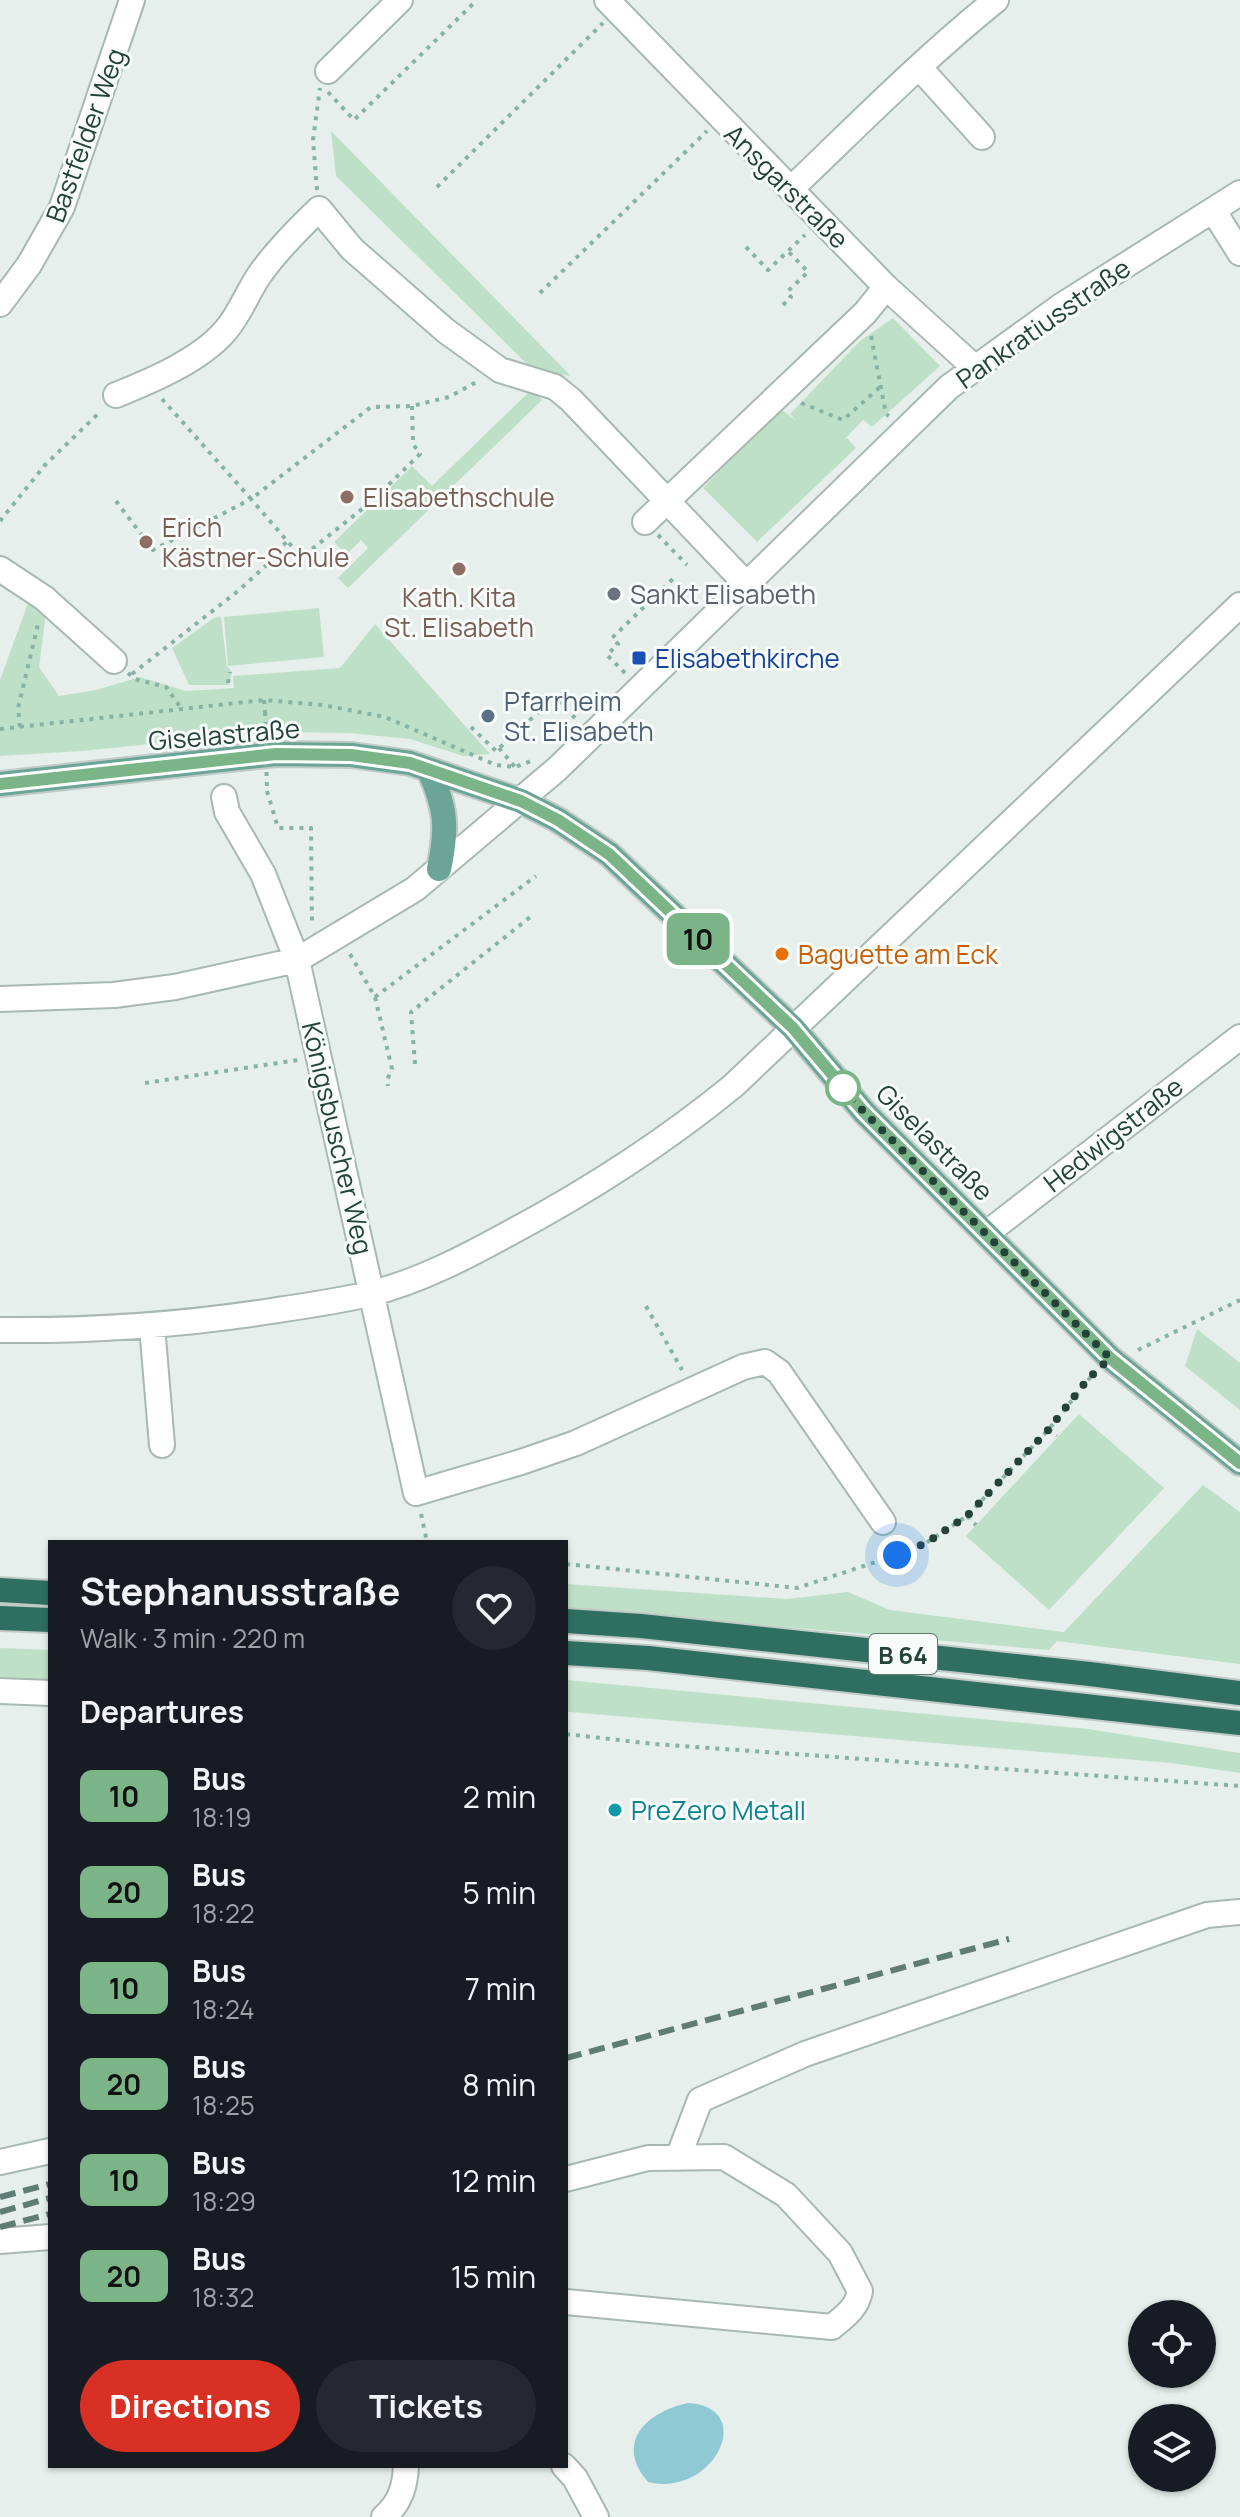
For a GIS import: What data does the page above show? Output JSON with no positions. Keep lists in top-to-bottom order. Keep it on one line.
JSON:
{"streets":{"highway":["B 64"],"main road":["Giselastraße"],"street":["Bastfelder Weg","Ansgarstraße","Pankratiusstraße","Hedwigstraße","Königsbuscher Weg"]},"crossings":[["Ansgarstraße","Pankratiusstraße"],["Pankratiusstraße","Giselastraße"],["Pankratiusstraße","Königsbuscher Weg"],["Giselastraße","Hedwigstraße"]],"places":{"other":["Elisabethschule","Erich Kästner-Schule","Kath. Kita St. Elisabeth","Sankt Elisabeth","Pfarrheim St. Elisabeth","Baguette am Eck","PreZero Metall"],"transit":["Elisabethkirche"]},"lines":["bus line 10"],"page":{"on_map":"10","heading":[["Stephanusstraße","Walk · 3 min · 220 m"],"Departures"],"list":[{"mark":"10","name":"Bus","note":"18:19","value":"2 min"},{"mark":"20","name":"Bus","note":"18:22","value":"5 min"},{"mark":"10","name":"Bus","note":"18:24","value":"7 min"},{"mark":"20","name":"Bus","note":"18:25","value":"8 min"},{"mark":"10","name":"Bus","note":"18:29","value":"12 min"},{"mark":"20","name":"Bus","note":"18:32","value":"15 min"}],"buttons":["Directions","Tickets"]}}
